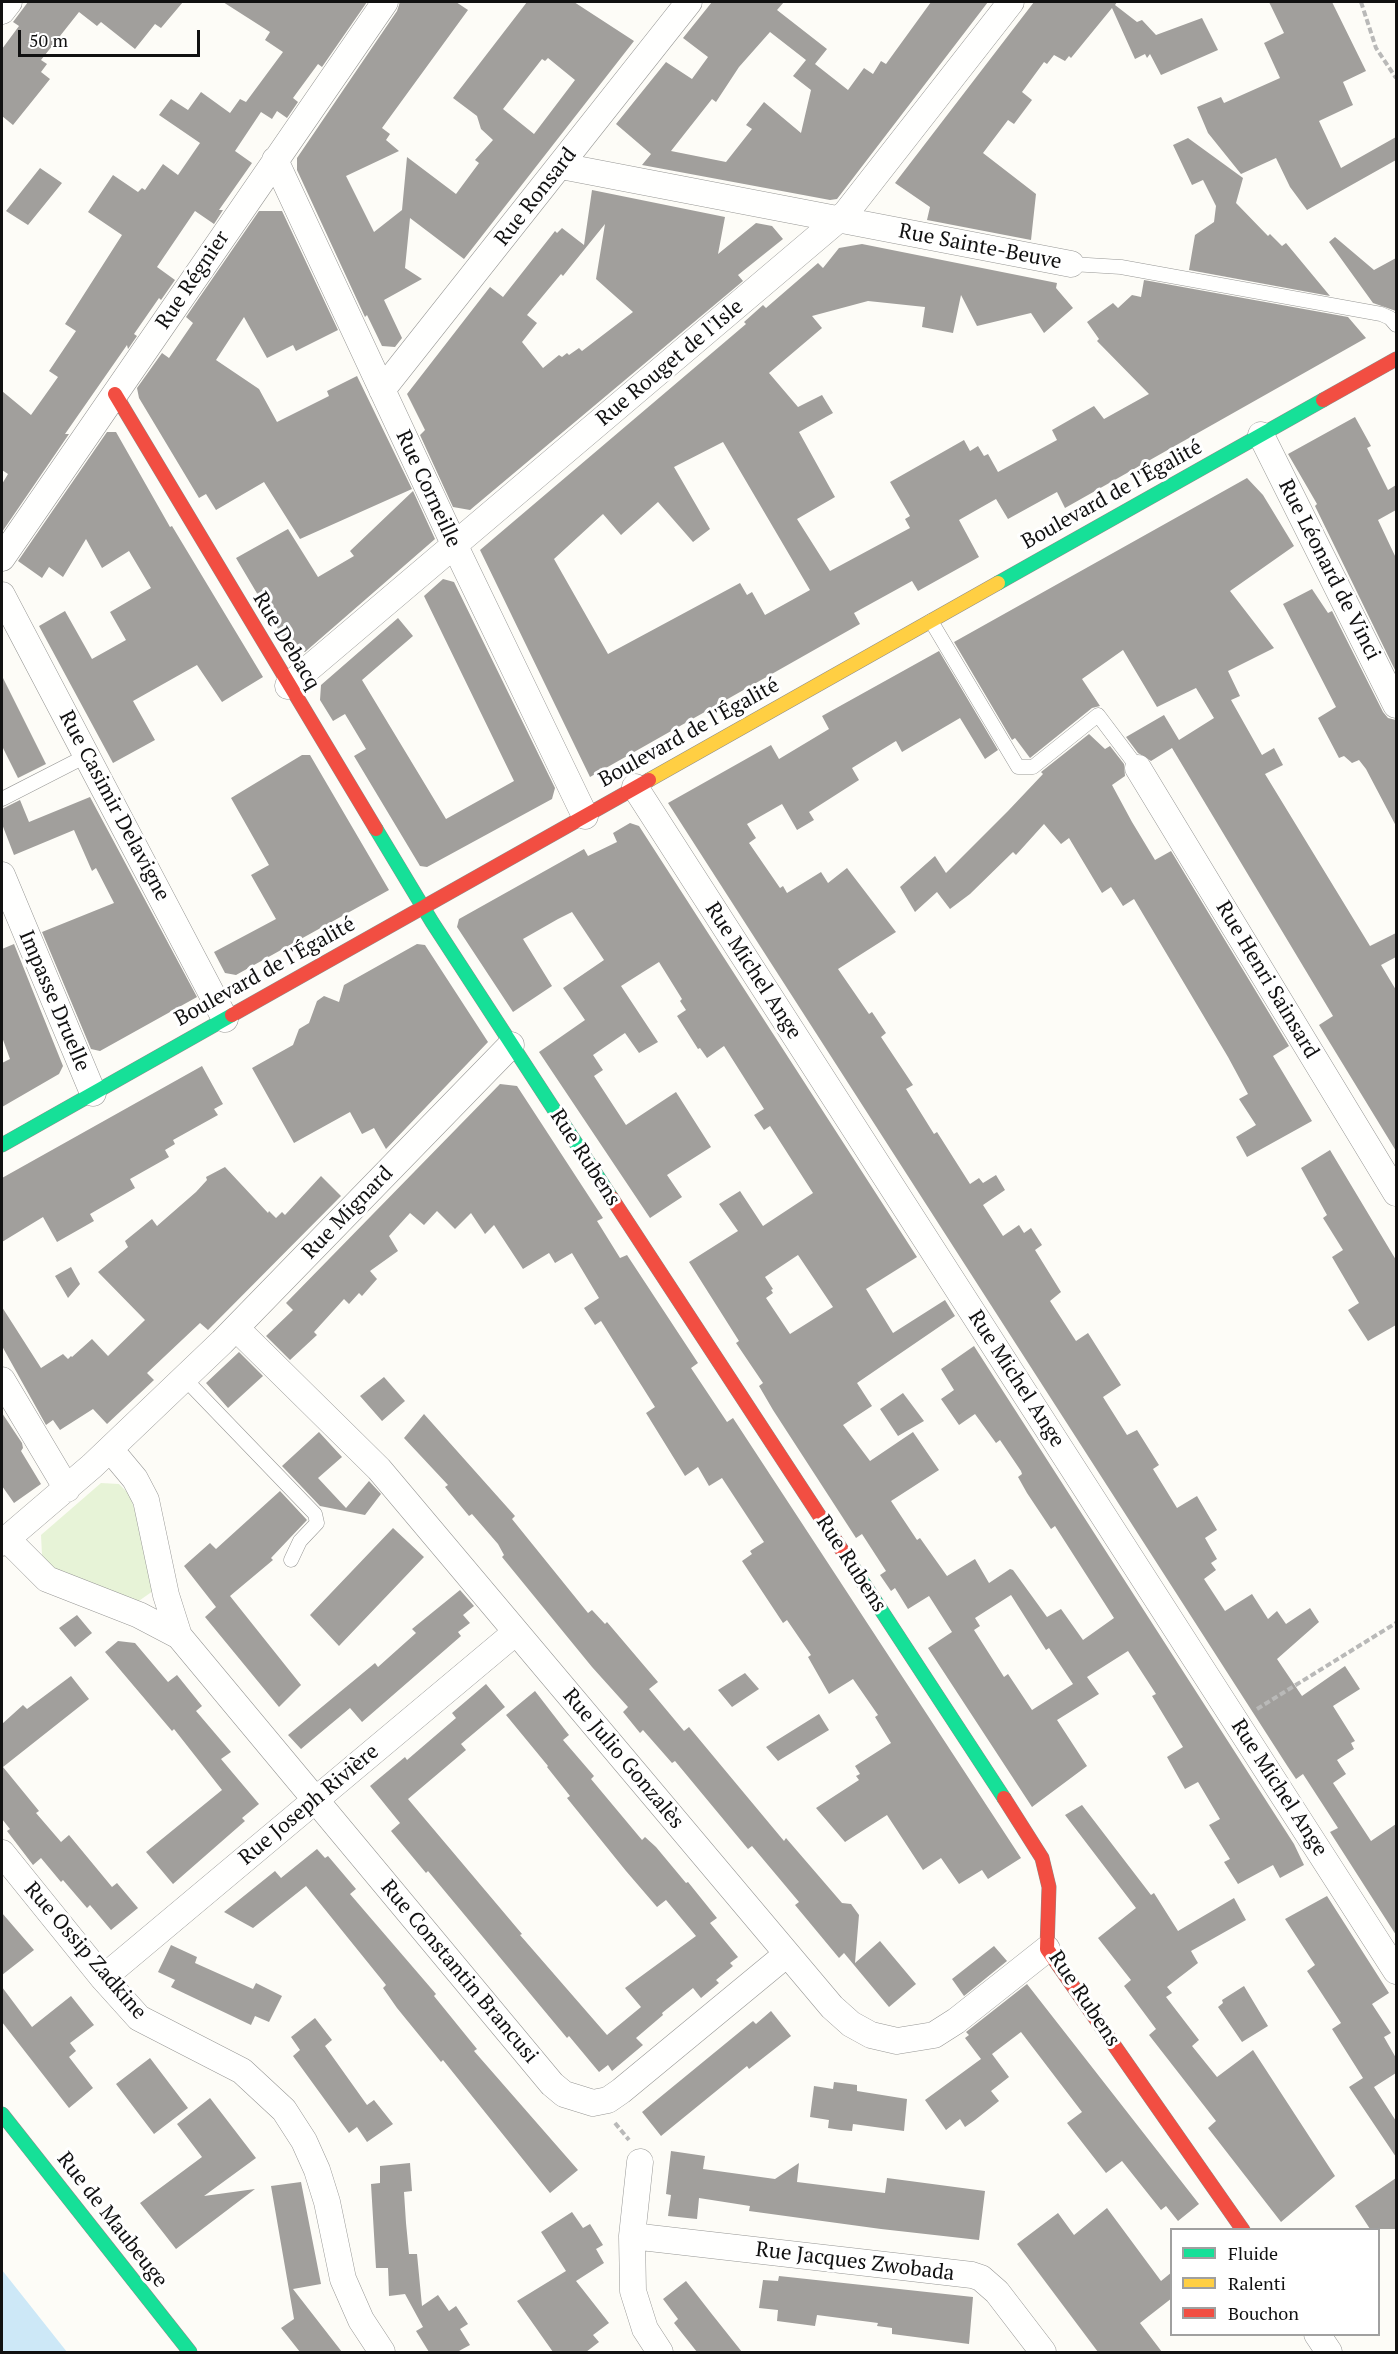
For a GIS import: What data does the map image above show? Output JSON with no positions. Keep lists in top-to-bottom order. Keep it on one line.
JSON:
{"streets":{"street":["Rue Ronsard","Rue Sainte-Beuve","Rue Régnier","Rue Rouget de l'Isle","Rue Corneille","Boulevard de l'Égalité","Rue Léonard de Vinci","Rue Debacq","Rue Casimir Delavigne","Rue Michel Ange","Rue Henri Sainsard","Impasse Druelle","Rue Rubens","Rue Mignard","Rue Julio Gonzalès","Rue Joseph Rivière","Rue Ossip Zadkine","Rue Constantin Brancusi","Rue de Maubeuge","Rue Jacques Zwobada"]},"crossings":[["Rue Ronsard","Rue Sainte-Beuve"],["Rue Ronsard","Rue Corneille"],["Rue Sainte-Beuve","Rue Rouget de l'Isle"],["Rue Régnier","Rue Corneille"],["Rue Régnier","Rue Debacq"],["Rue Rouget de l'Isle","Rue Corneille"],["Rue Rouget de l'Isle","Rue Debacq"],["Rue Corneille","Boulevard de l'Égalité"],["Boulevard de l'Égalité","Rue Léonard de Vinci"],["Boulevard de l'Égalité","Rue Debacq"],["Boulevard de l'Égalité","Rue Casimir Delavigne"],["Boulevard de l'Égalité","Rue Michel Ange"],["Boulevard de l'Égalité","Impasse Druelle"],["Boulevard de l'Égalité","Rue Rubens"],["Rue Debacq","Rue Rubens"],["Rue Rubens","Rue Mignard"],["Rue Rubens","Rue Julio Gonzalès"],["Rue Mignard","Rue Julio Gonzalès"],["Rue Mignard","Rue Constantin Brancusi"],["Rue Julio Gonzalès","Rue Joseph Rivière"],["Rue Joseph Rivière","Rue Ossip Zadkine"],["Rue Joseph Rivière","Rue Constantin Brancusi"]],"legend":["Fluide","Ralenti","Bouchon"],"scale_bar":"50 m"}
